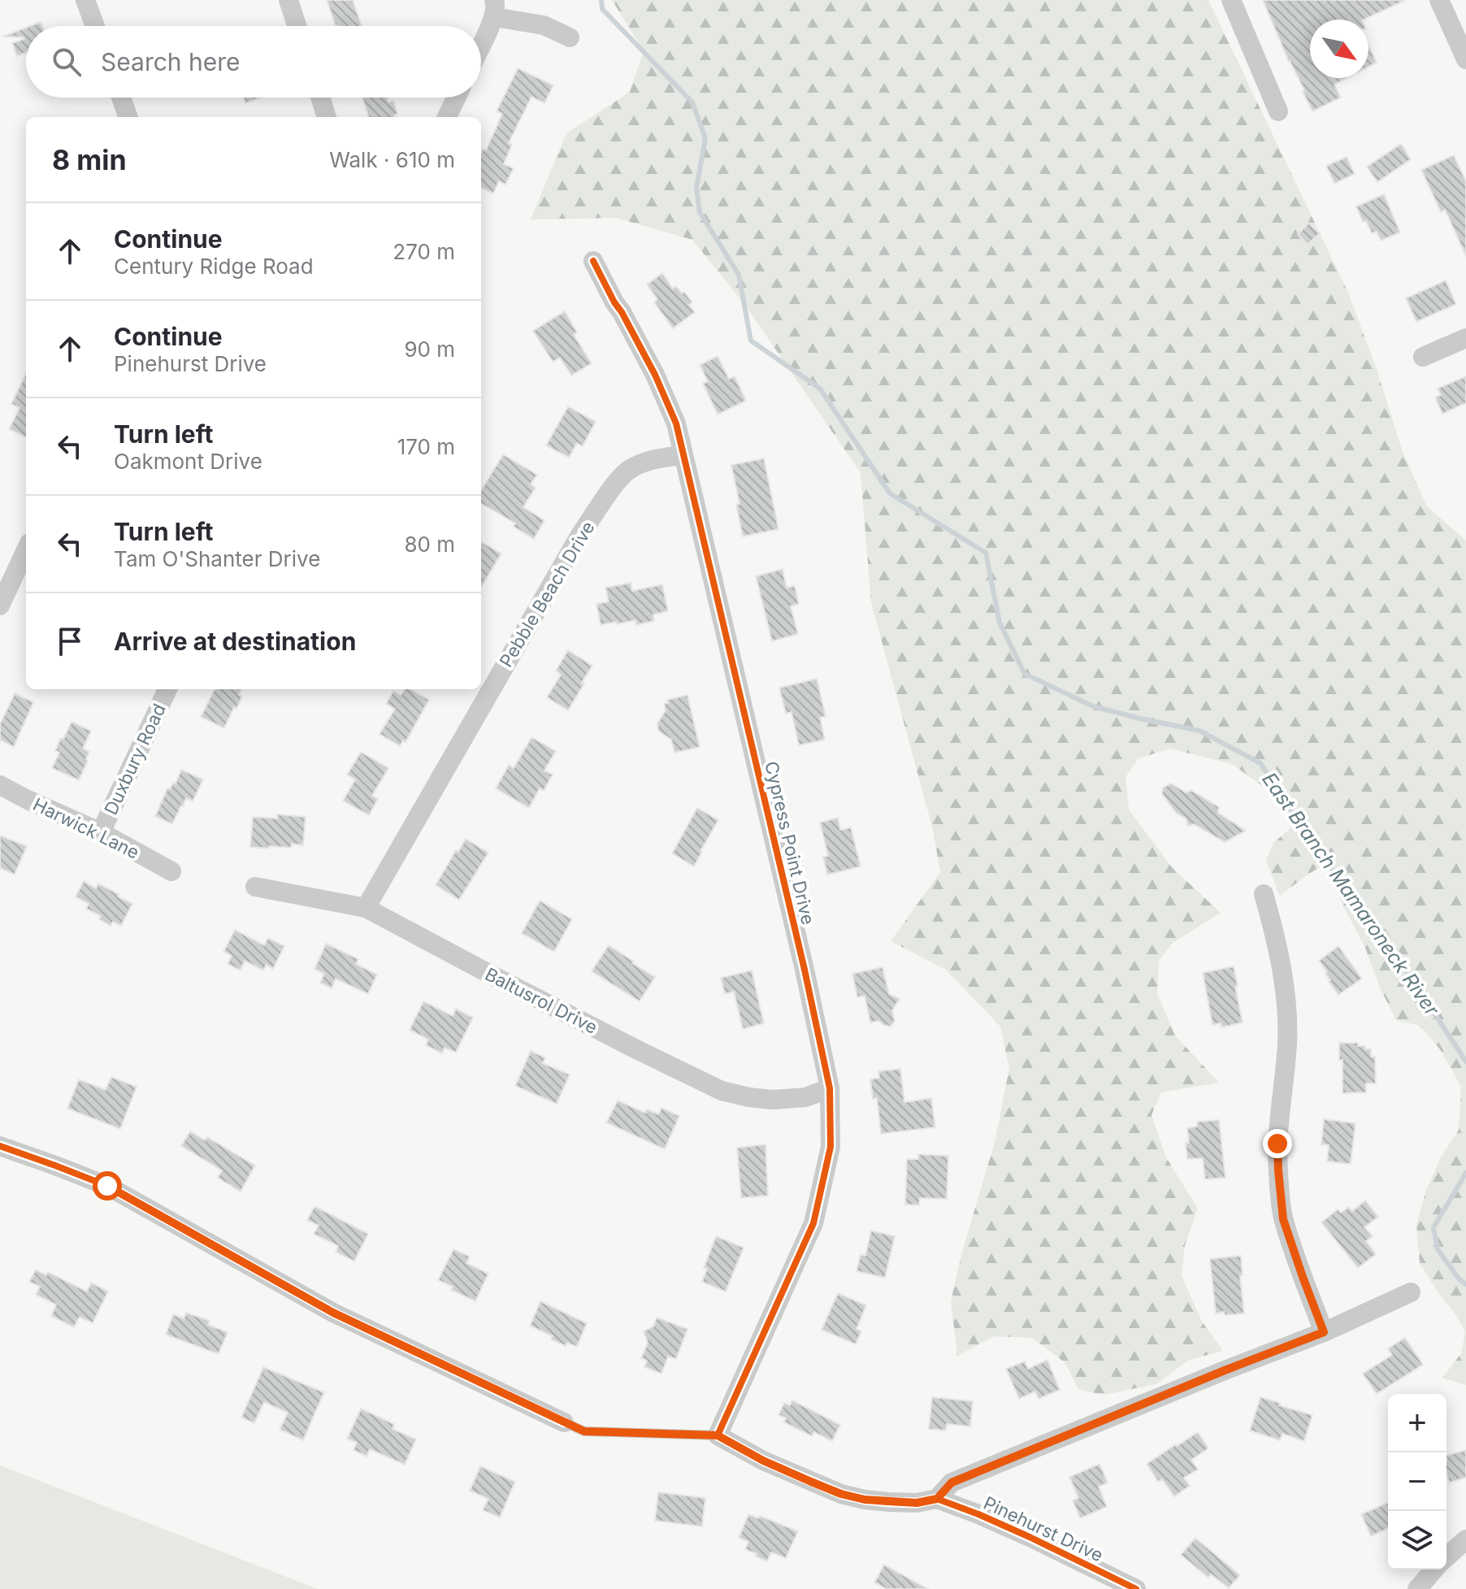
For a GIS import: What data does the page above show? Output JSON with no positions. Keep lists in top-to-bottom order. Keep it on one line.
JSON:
{"streets":{"street":["Pebble Beach Drive","Duxbury Road","Harwick Lane","Cypress Point Drive","Baltusrol Drive","Pinehurst Drive"]},"crossings":[["Pebble Beach Drive","Cypress Point Drive"],["Pebble Beach Drive","Baltusrol Drive"],["Duxbury Road","Harwick Lane"],["Cypress Point Drive","Baltusrol Drive"],["Cypress Point Drive","Pinehurst Drive"]],"water":["East Branch Mamaroneck River"],"north":"bottom right","page":{"search":"Search here","heading":["8 min","Walk · 610 m"],"list":[["Continue","Century Ridge Road","270 m"],["Continue","Pinehurst Drive","90 m"],["Turn left","Oakmont Drive","170 m"],["Turn left","Tam O'Shanter Drive","80 m"],"Arrive at destination"],"map_buttons":["+","−"]}}
